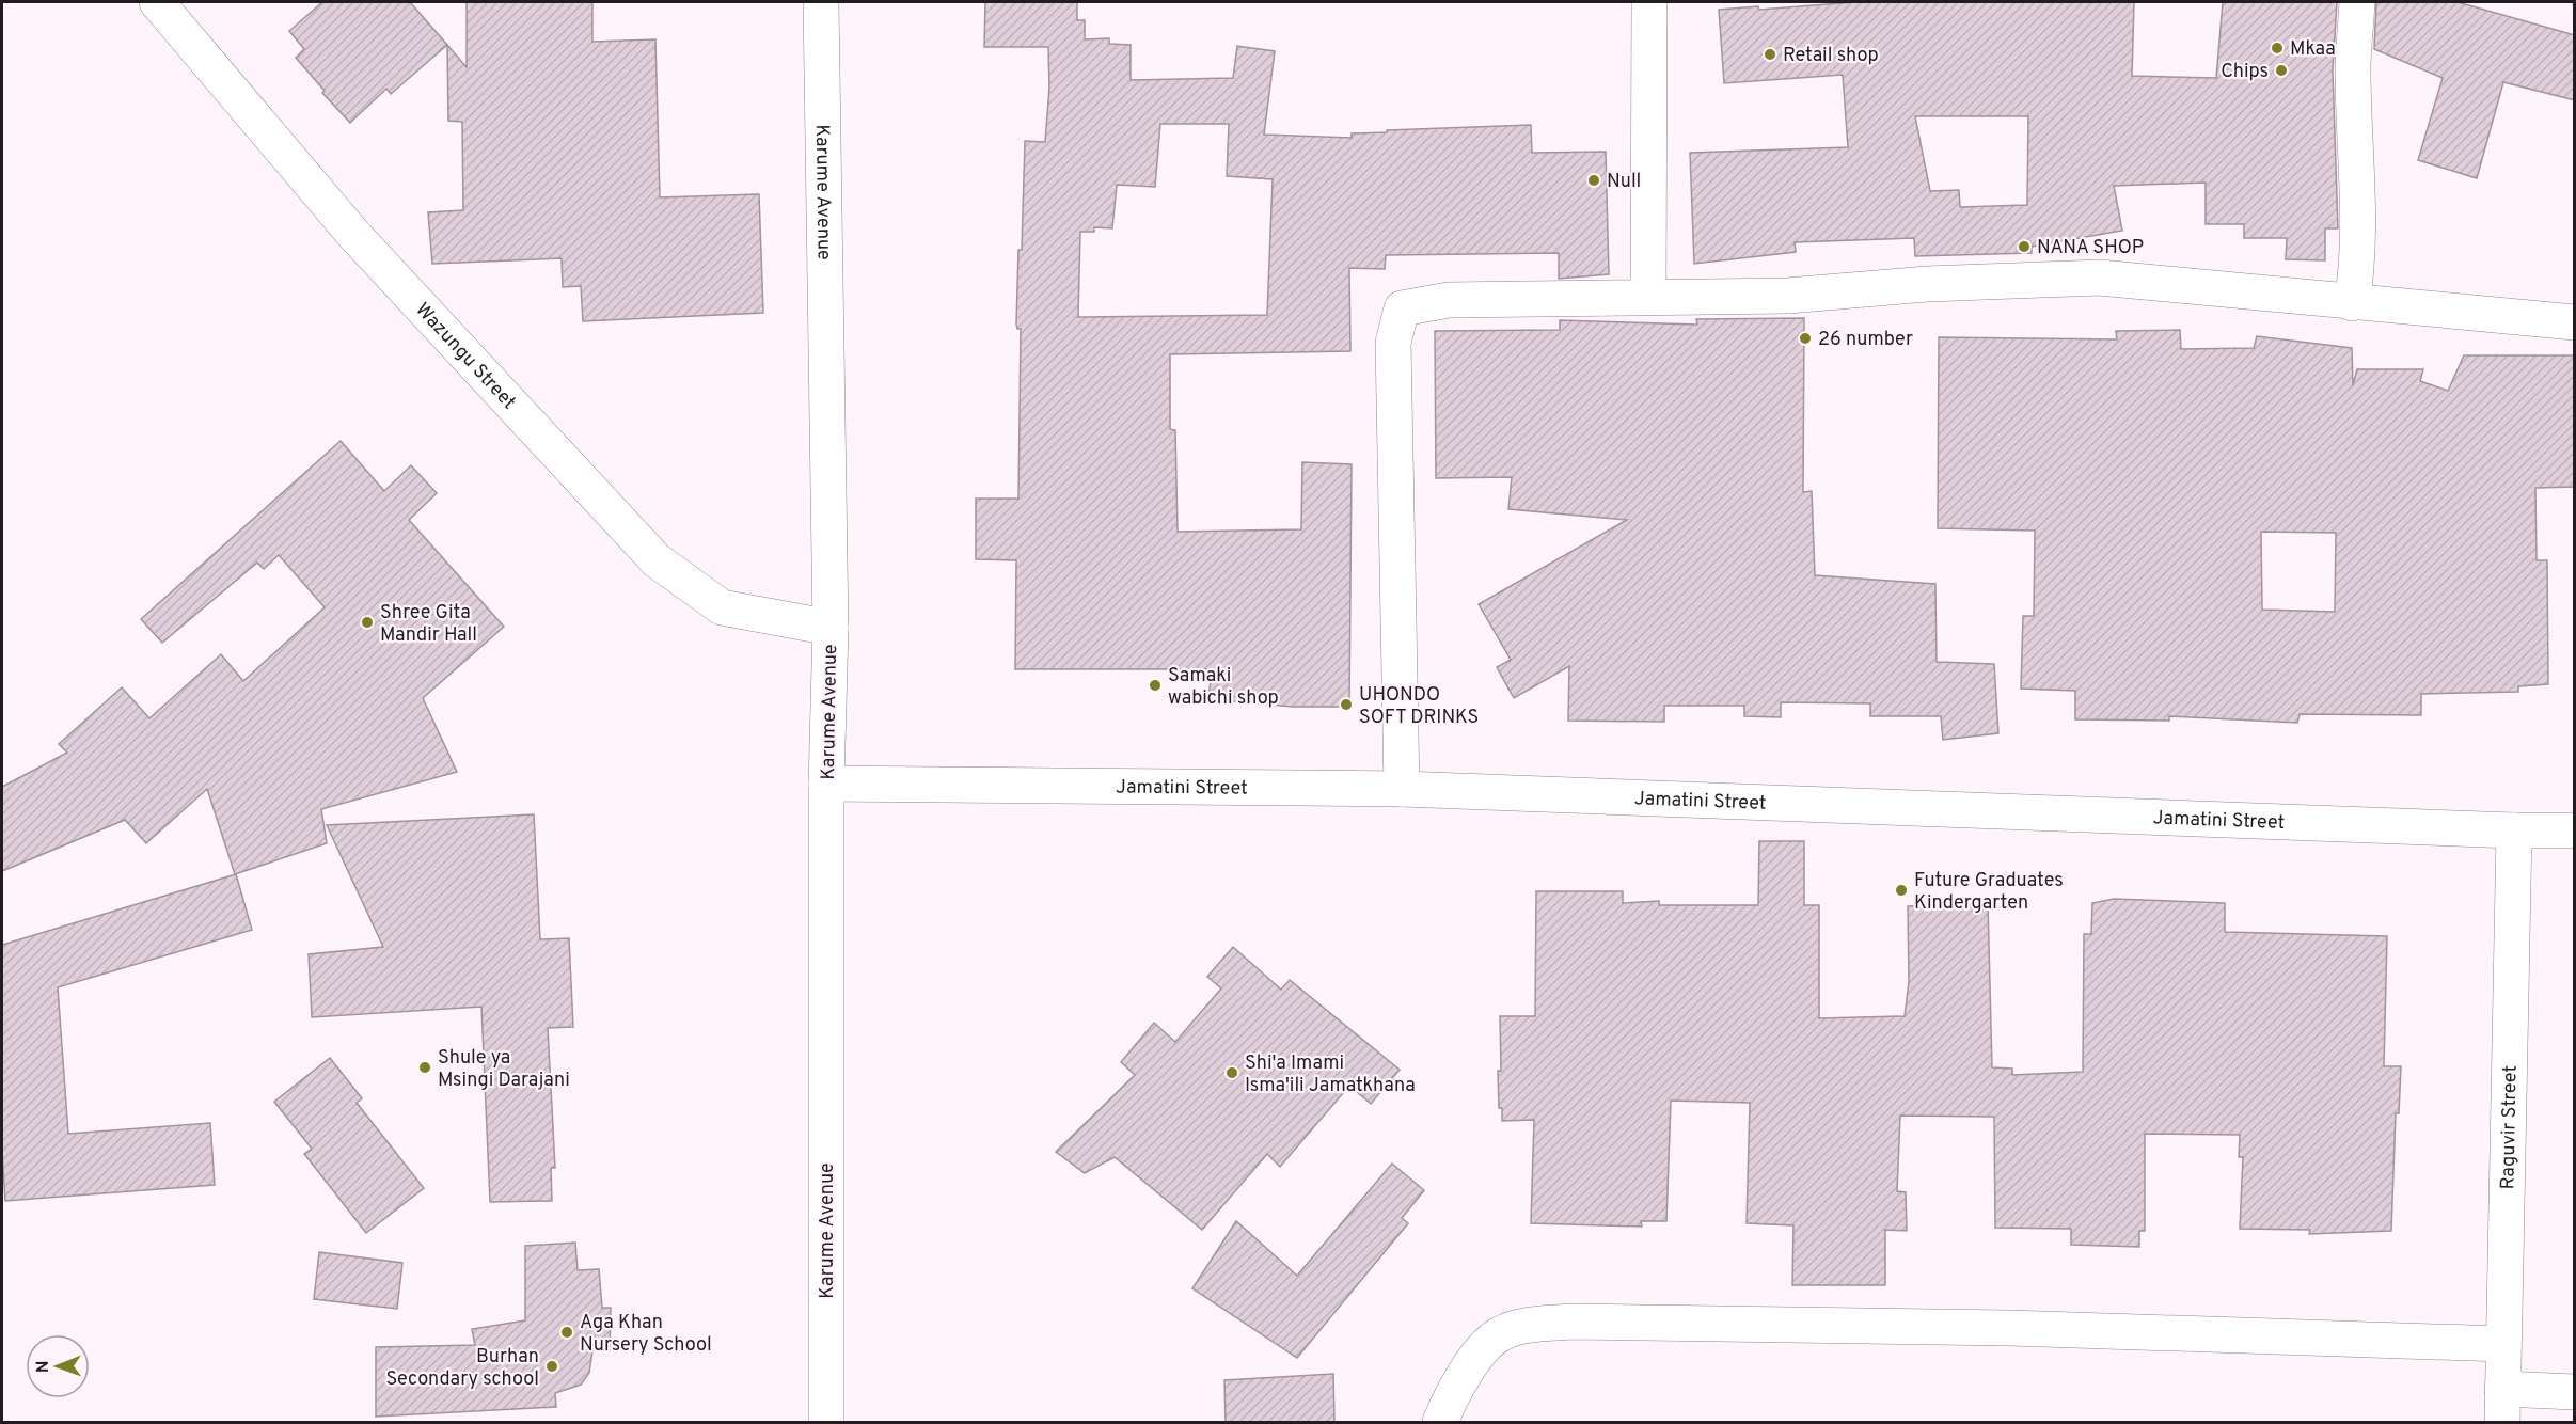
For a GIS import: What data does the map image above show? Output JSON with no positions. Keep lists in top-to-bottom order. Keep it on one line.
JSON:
{"streets":{"street":["Karume Avenue","Wazungu Street","Jamatini Street","Raguvir Street"]},"crossings":[["Karume Avenue","Wazungu Street"],["Karume Avenue","Jamatini Street"],["Jamatini Street","Raguvir Street"]],"places":["Mkaa","Retail shop","Chips","Null","NANA SHOP","26 number","Shree Gita Mandir Hall","Samaki wabichi shop","UHONDO SOFT DRINKS","Future Graduates Kindergarten","Shule ya Msingi Darajani","Shi'a Imami Isma'ili Jamatkhana","Aga Khan Nursery School","Burhan Secondary school"],"north":"left"}
